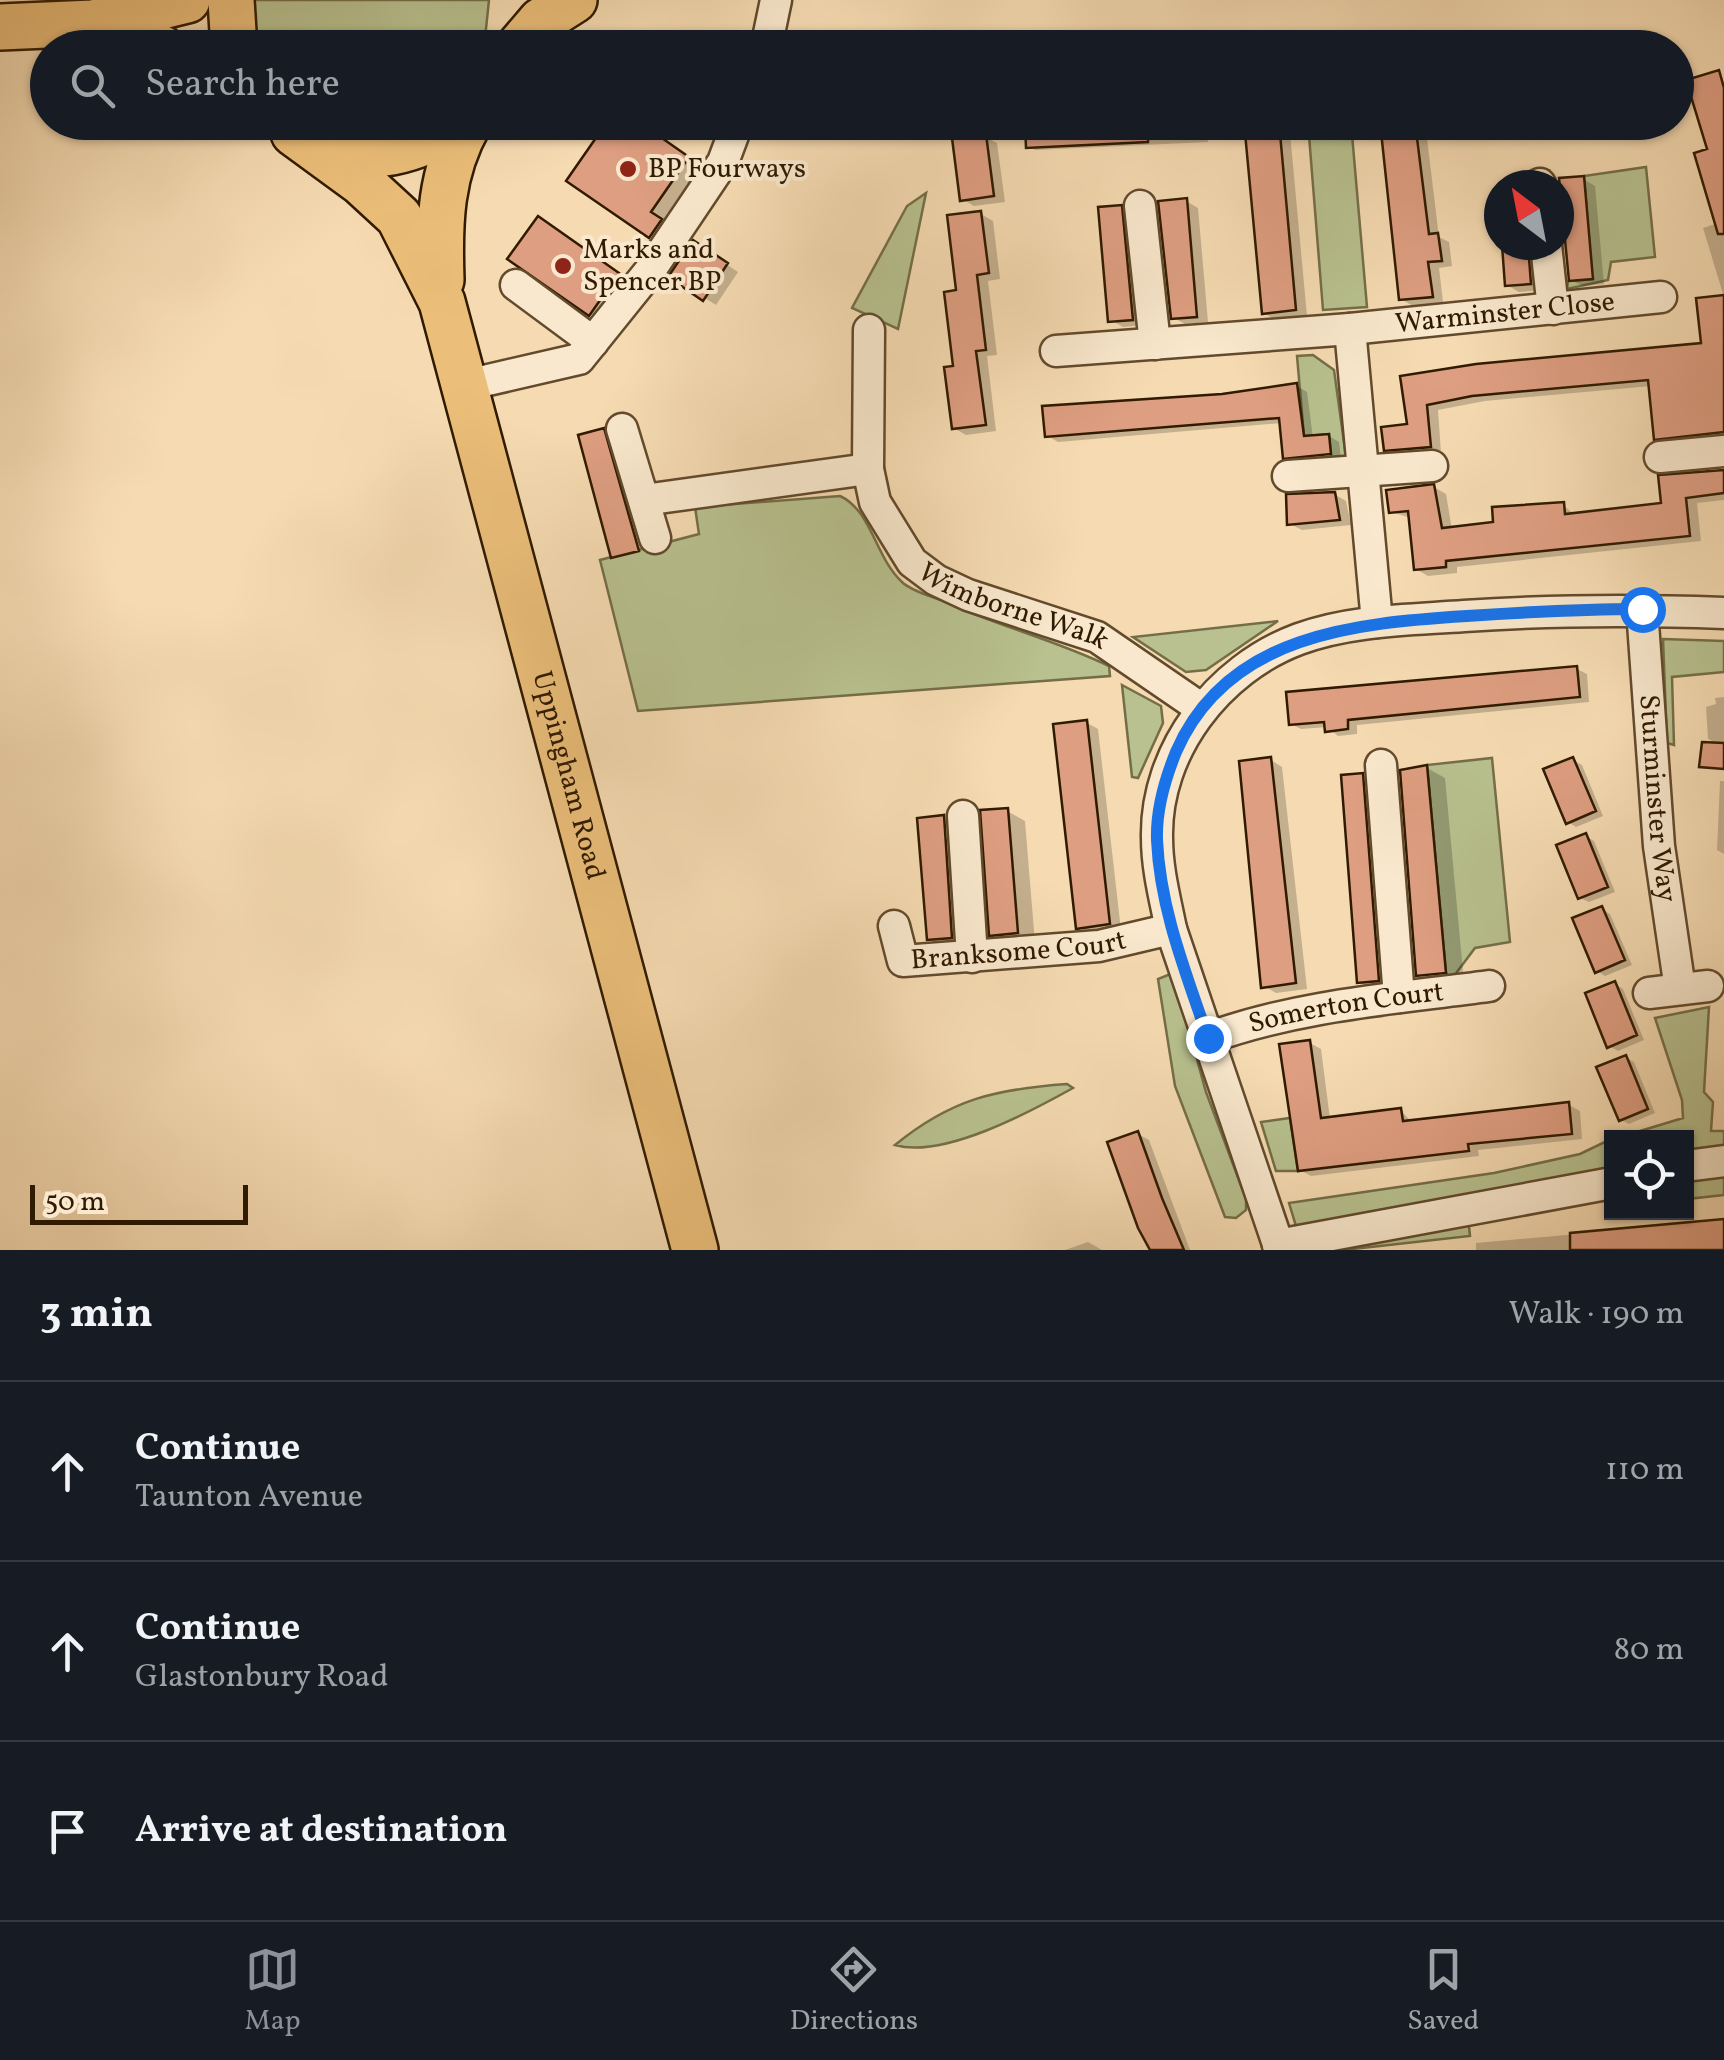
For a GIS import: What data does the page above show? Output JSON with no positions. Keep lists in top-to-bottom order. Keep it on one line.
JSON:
{"streets":{"highway":["Uppingham Road"],"street":["Warminster Close","Wimborne Walk","Sturminster Way","Branksome Court","Somerton Court"]},"places":["BP Fourways","Marks and Spencer BP"],"scale_bar":"50 m","north":"top left","page":{"search":"Search here","scale":"50 m","heading":["3 min","Walk · 190 m"],"list":[["Continue","Taunton Avenue","110 m"],["Continue","Glastonbury Road","80 m"],"Arrive at destination"],"nav":["Map","Directions","Saved"]}}
